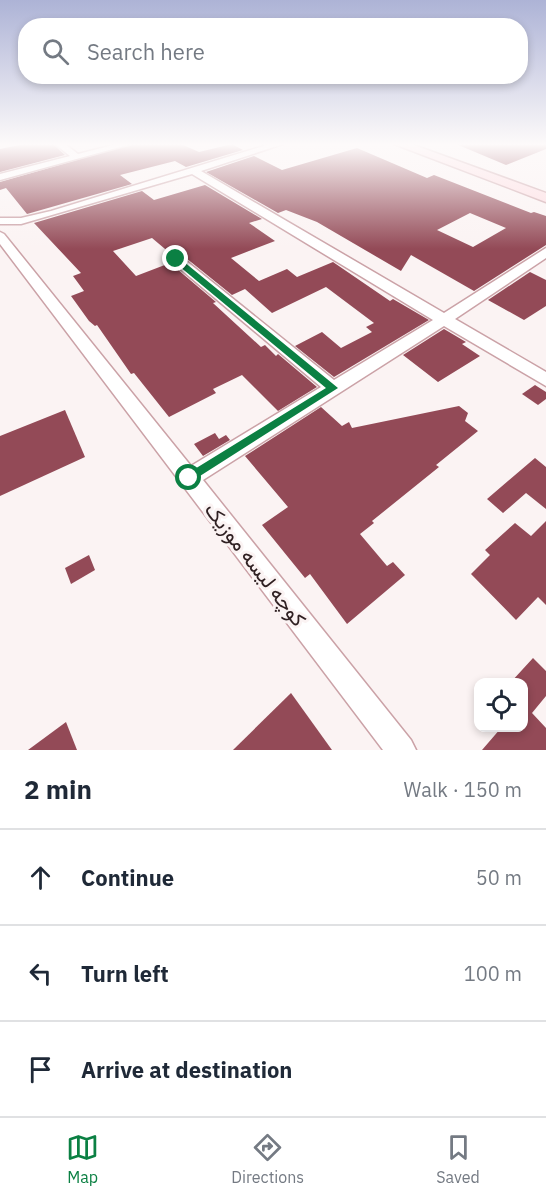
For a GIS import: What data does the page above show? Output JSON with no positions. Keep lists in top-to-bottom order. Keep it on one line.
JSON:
{"streets":{"street":["کوچه لیسه موزیک"]},"page":{"search":"Search here","heading":["2 min","Walk · 150 m"],"list":[["Continue","50 m"],["Turn left","100 m"],"Arrive at destination"],"nav":["Map","Directions","Saved"]}}
